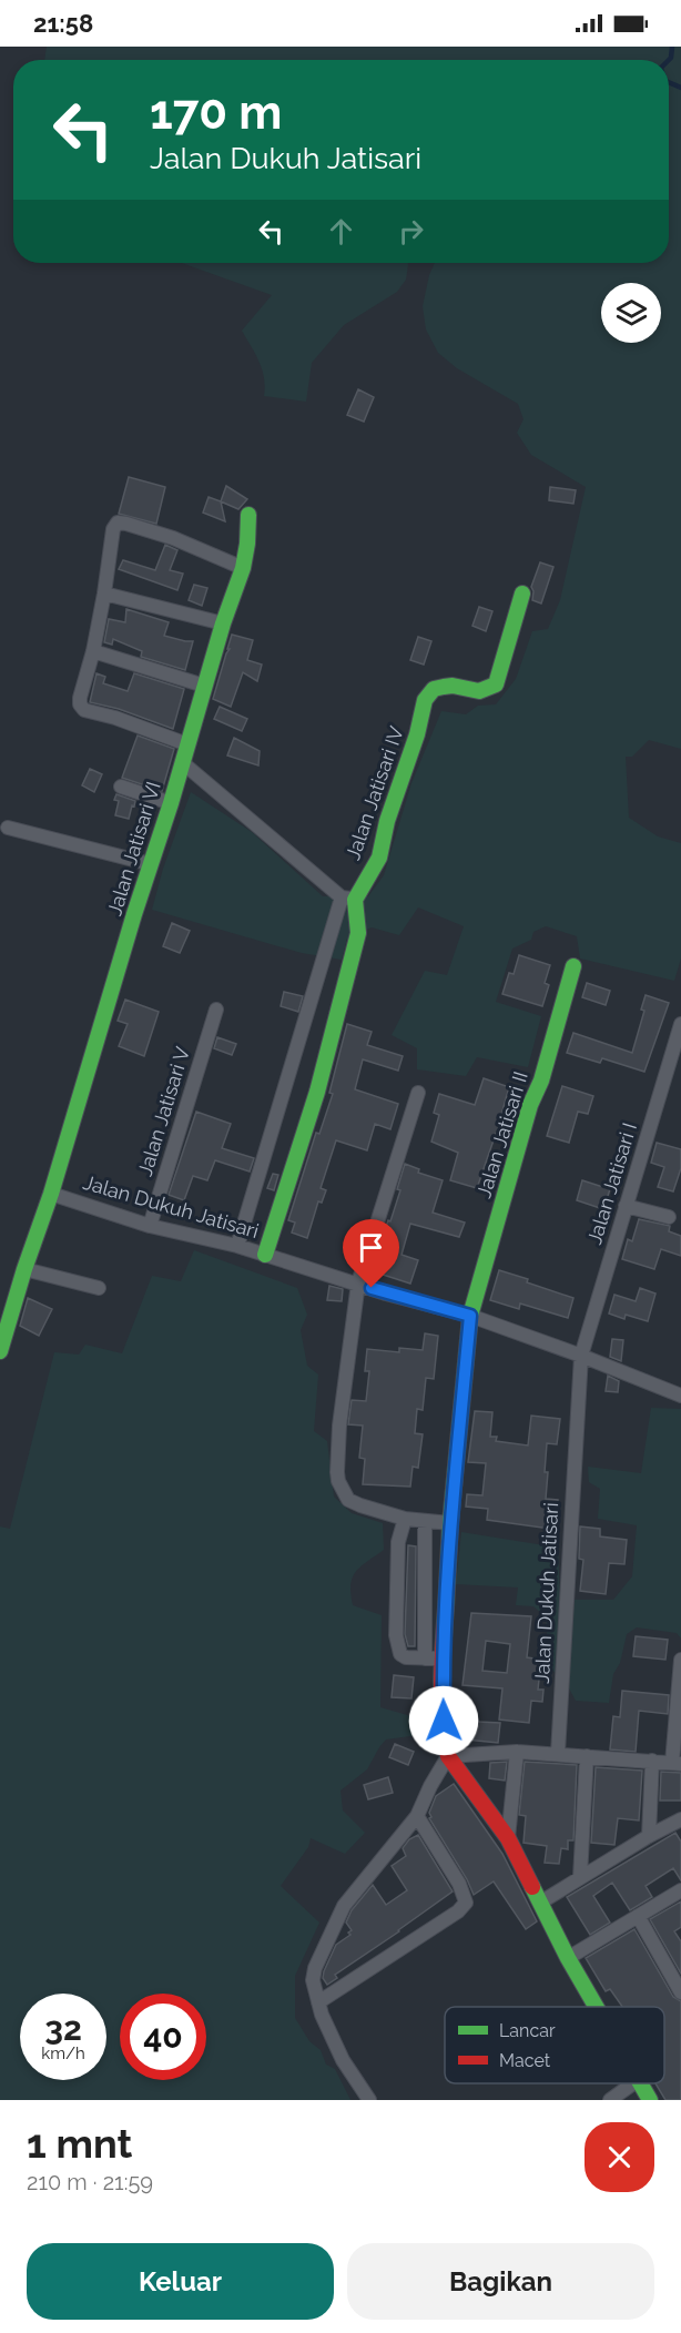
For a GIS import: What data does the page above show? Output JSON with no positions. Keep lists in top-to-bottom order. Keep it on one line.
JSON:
{"streets":{"street":["Jalan Jatisari IV","Jalan Jatisari VI","Jalan Jatisari V","Jalan Jatisari II","Jalan Jatisari I","Jalan Dukuh Jatisari"]},"crossings":[["Jalan Jatisari VI","Jalan Dukuh Jatisari"],["Jalan Jatisari V","Jalan Dukuh Jatisari"],["Jalan Jatisari II","Jalan Dukuh Jatisari"],["Jalan Jatisari I","Jalan Dukuh Jatisari"]],"legend":["Lancar","Macet"],"page":{"status":"21:58","turn":["170 m","Jalan Dukuh Jatisari"],"speed":"32 km/h","limit":"40","heading":["1 mnt","210 m · 21:59"],"buttons":["Keluar","Bagikan"]}}
